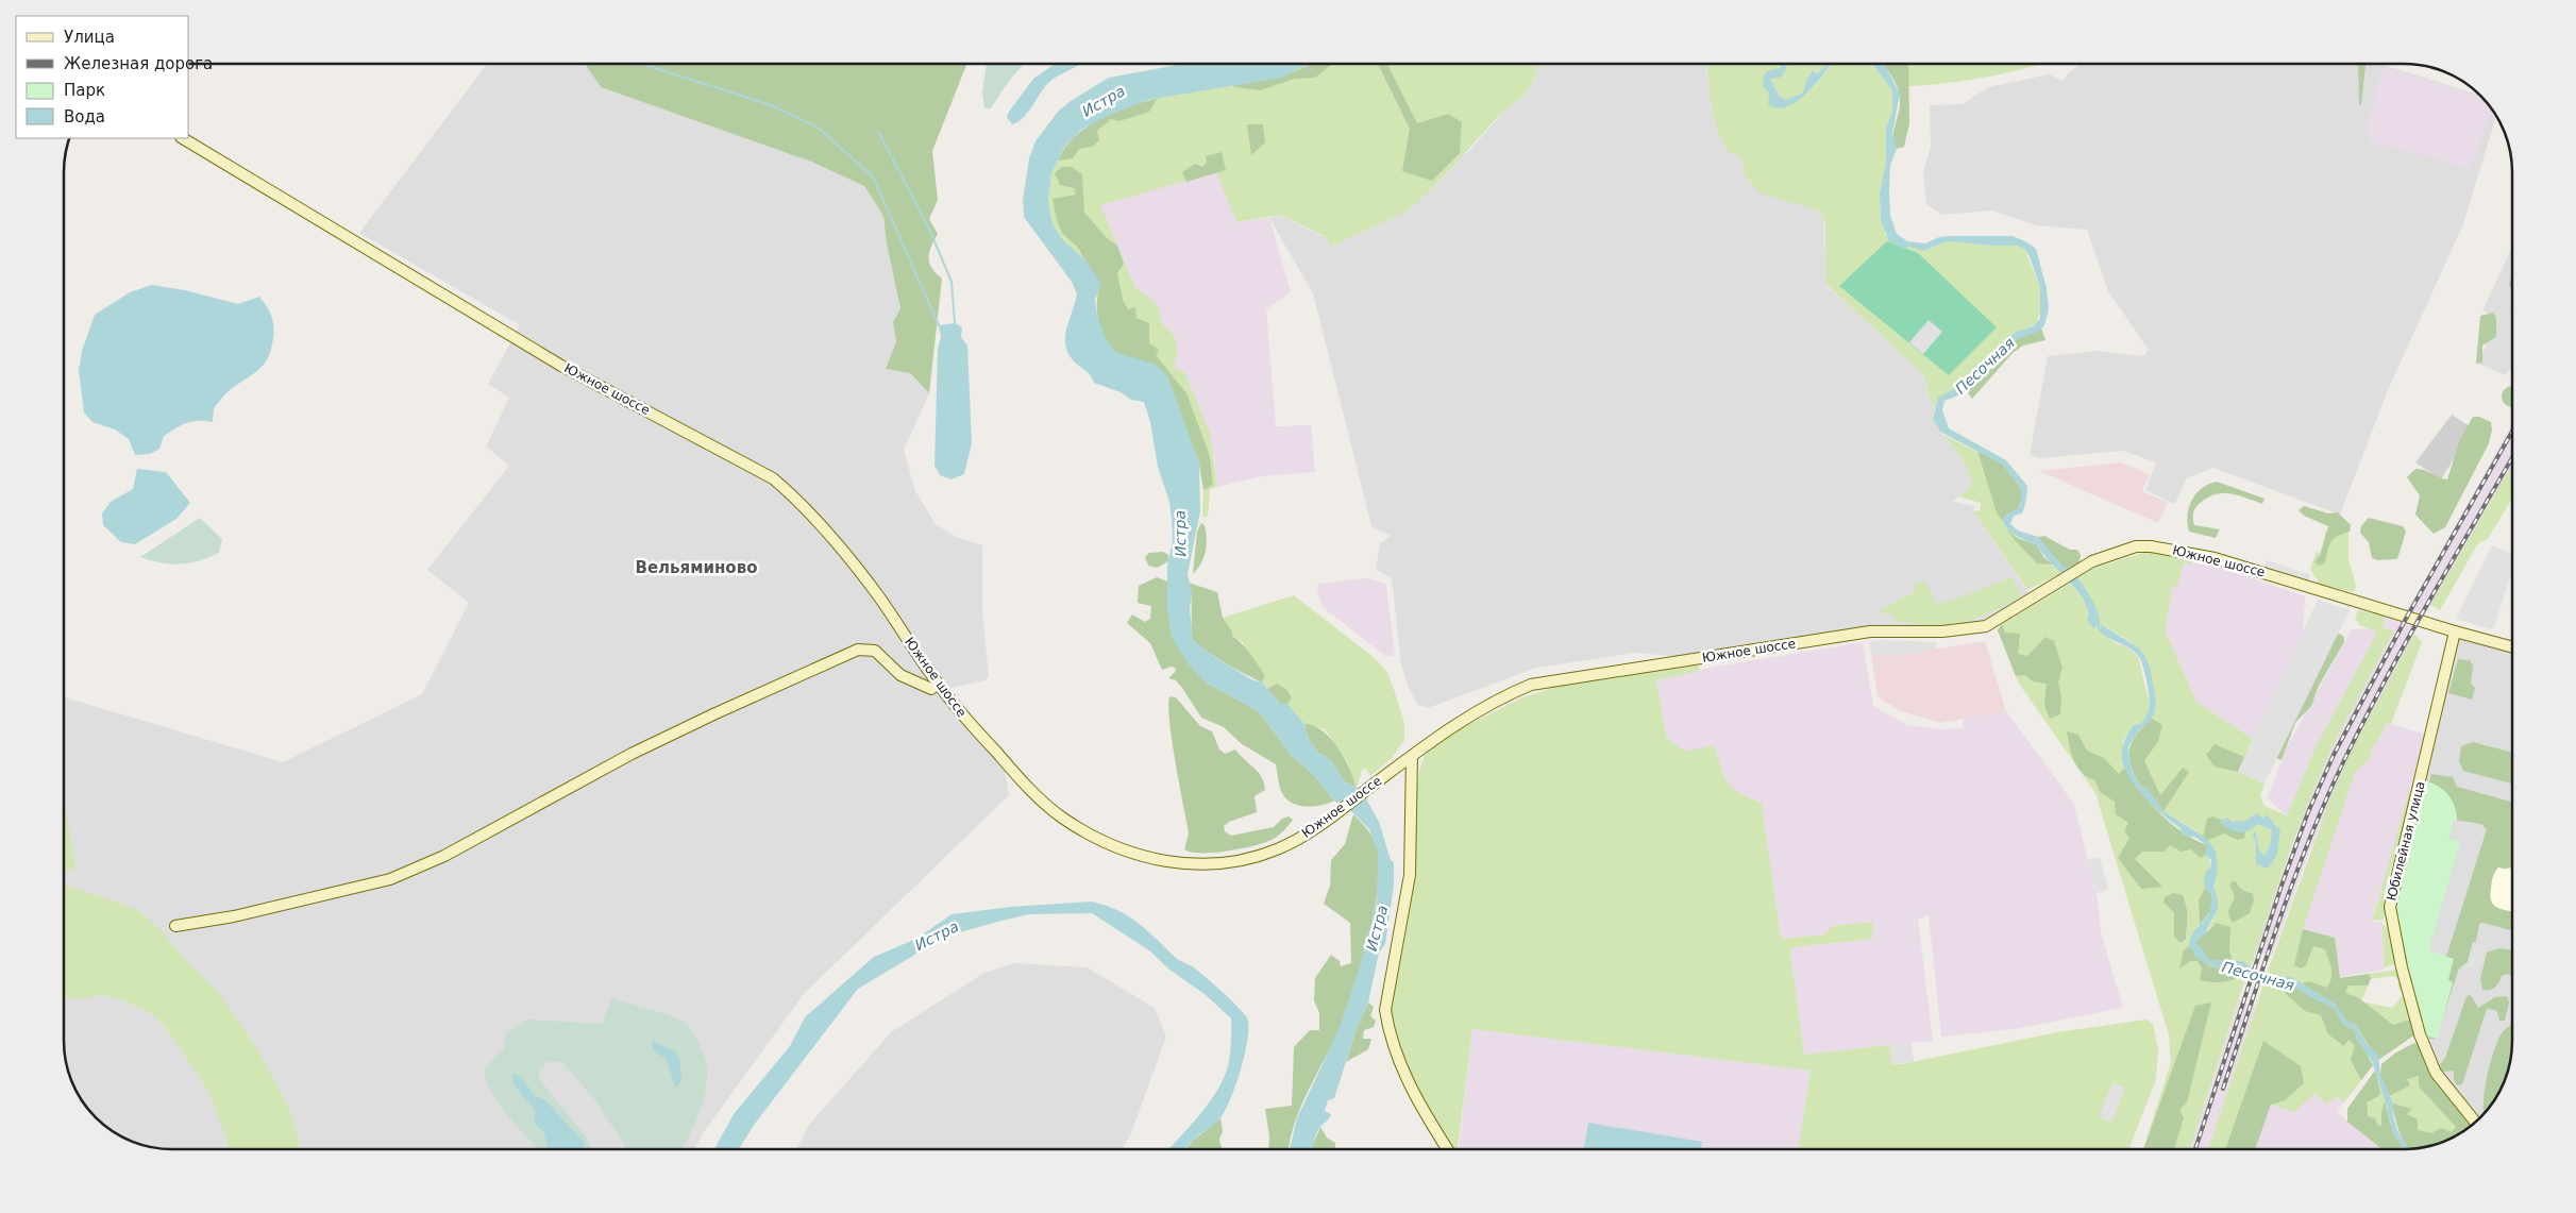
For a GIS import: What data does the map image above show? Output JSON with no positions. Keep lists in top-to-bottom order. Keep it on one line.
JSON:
{"streets":{"main road":["Южное шоссе","Юбилейная улица"]},"crossings":[["Южное шоссе","Юбилейная улица"]],"districts":["Вельяминово"],"water":["Истра","Песочная"],"legend":["Улица","Железная дорога","Парк","Вода"]}
